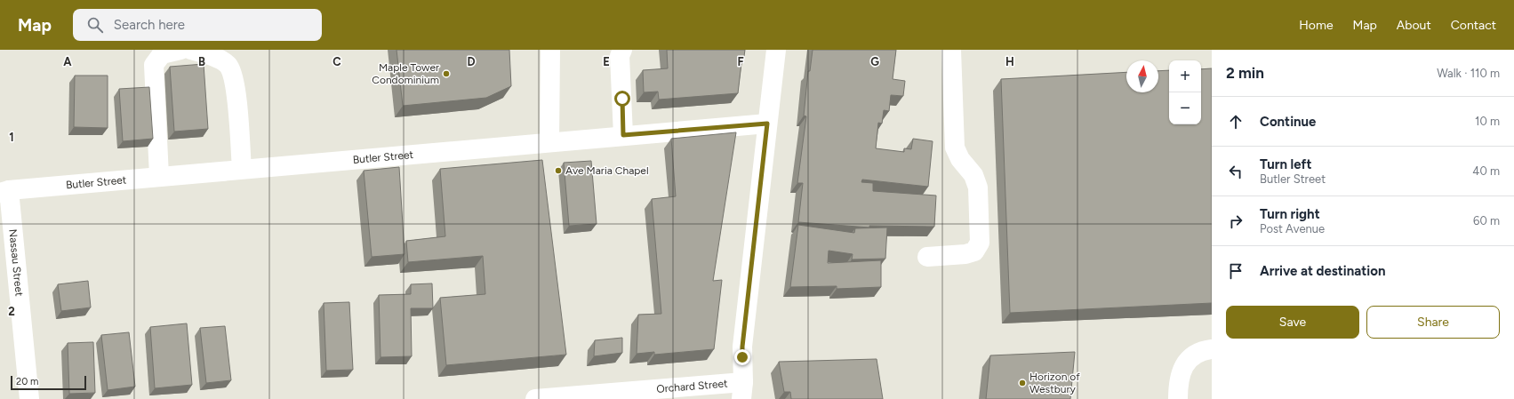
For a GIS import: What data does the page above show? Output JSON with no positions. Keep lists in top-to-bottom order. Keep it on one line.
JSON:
{"streets":{"street":["Butler Street","Nassau Street","Orchard Street"]},"crossings":[["Butler Street","Nassau Street"]],"places":["Maple Tower Condominium","Ave Maria Chapel","Horizon of Westbury"],"scale_bar":"20 m","north":"top","page":{"header":"Map","search":"Search here","nav":["Home","Map","About","Contact"],"heading":["2 min","Walk · 110 m"],"map_buttons":["+","−"],"list":[["Continue","10 m"],["Turn left","Butler Street","40 m"],["Turn right","Post Avenue","60 m"],"Arrive at destination"],"buttons":["Save","Share"],"scale":"20 m"},"grid":{"columns":["A","B","C","D","E","F","G","H"],"rows":["1","2"]}}
